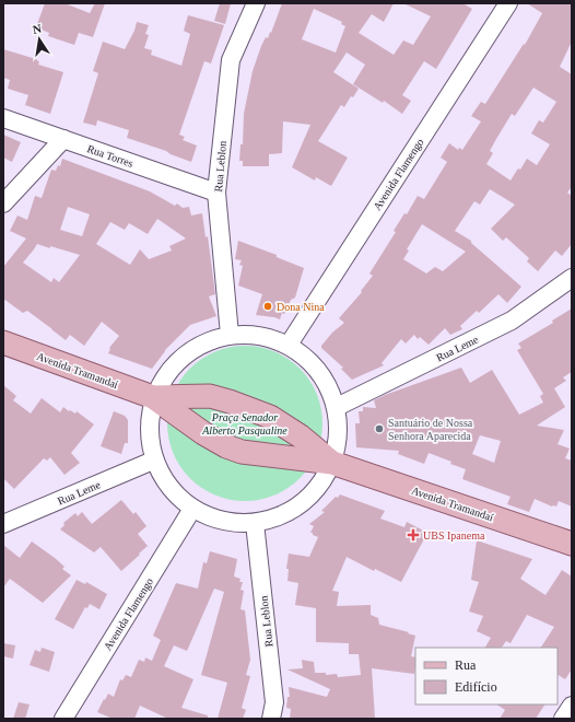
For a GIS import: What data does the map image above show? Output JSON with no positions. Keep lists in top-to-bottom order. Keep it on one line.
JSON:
{"streets":{"main road":["Avenida Tramandaí"],"street":["Rua Torres","Rua Leblon","Avenida Flamengo","Rua Leme"]},"crossings":[["Rua Torres","Rua Leblon"]],"parks":["Praça Senador Alberto Pasqualine"],"places":{"other":["Dona Nina","Santuário de Nossa Senhora Aparecida"],"health":["UBS Ipanema"]},"legend":["Rua","Edifício"],"north":"top"}
